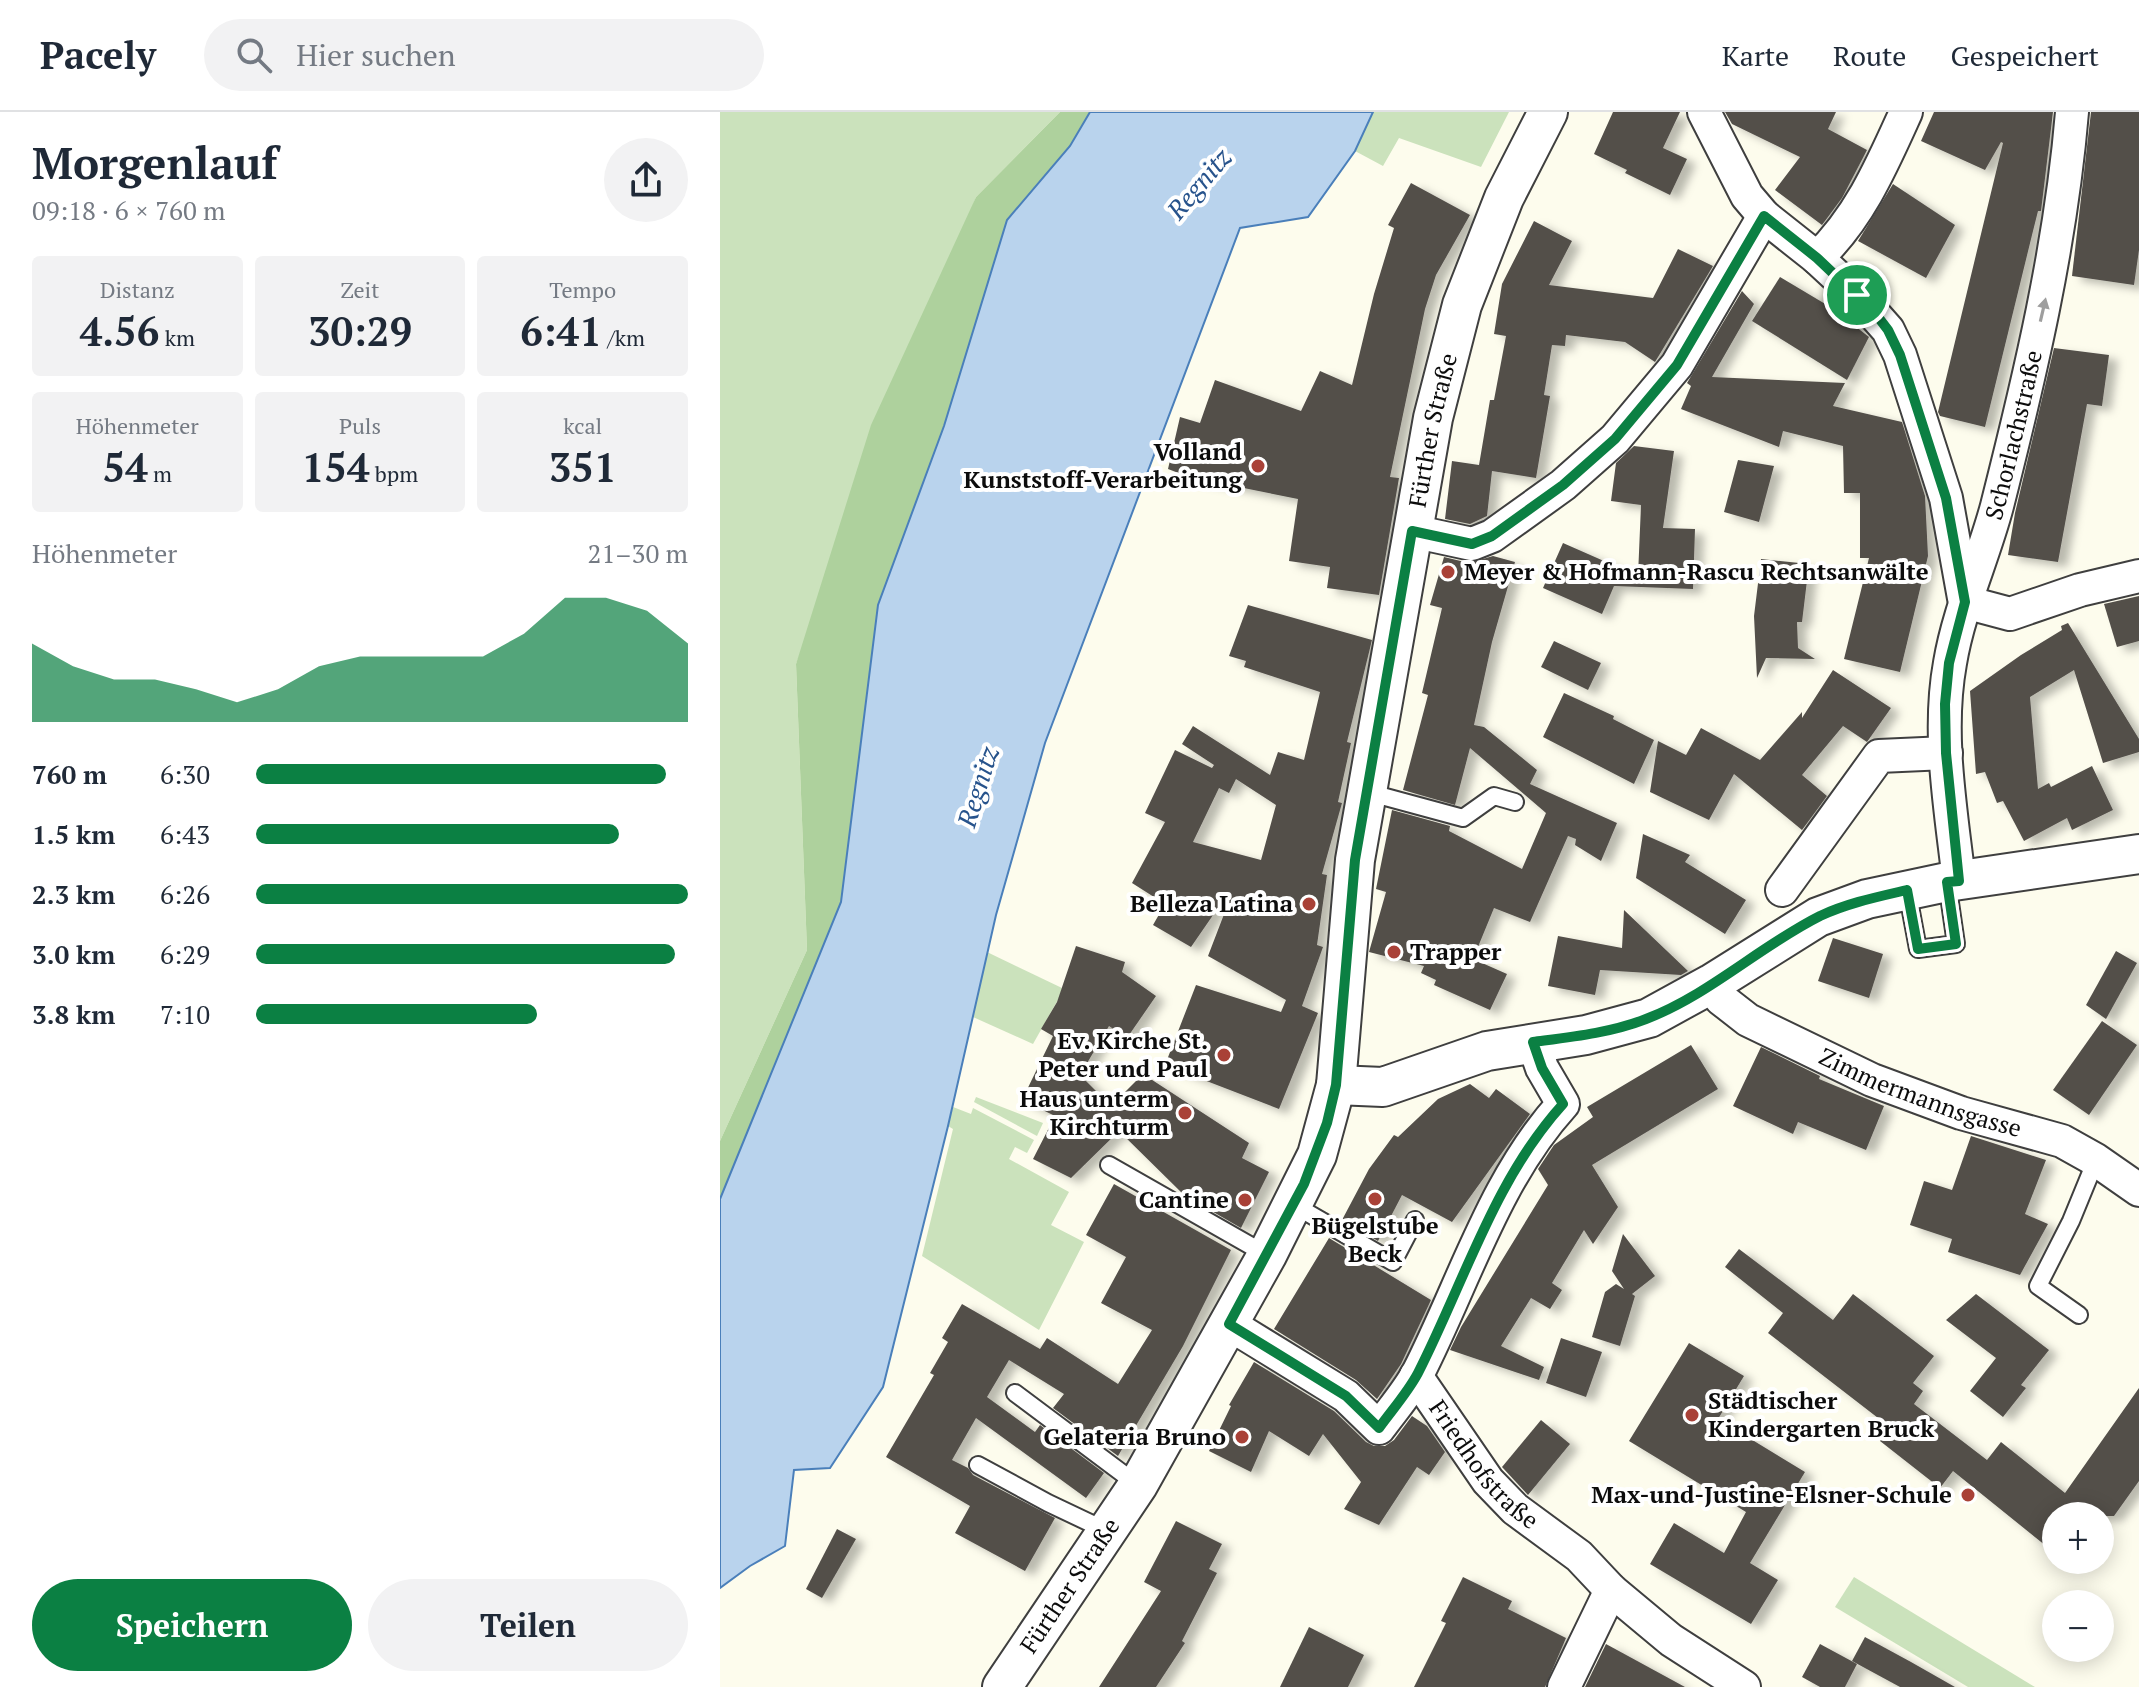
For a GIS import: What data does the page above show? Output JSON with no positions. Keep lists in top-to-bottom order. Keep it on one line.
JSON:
{"streets":{"street":["Fürther Straße","Schorlachstraße","Zimmermannsgasse","Friedhofstraße"]},"water":["Regnitz"],"places":["Volland Kunststoff-Verarbeitung","Meyer & Hofmann-Rascu Rechtsanwälte","Belleza Latina","Trapper","Ev. Kirche St. Peter und Paul","Haus unterm Kirchturm","Bügelstube Beck","Cantine","Städtischer Kindergarten Bruck","Gelateria Bruno","Max-und-Justine-Elsner-Schule"],"page":{"header":"Pacely","search":"Hier suchen","nav":["Karte","Route","Gespeichert"],"heading":["Morgenlauf","09:18 · 6 × 760 m"],"stats":[["Distanz","4.56 km"],["Zeit","30:29"],["Tempo","6:41 /km"],["Höhenmeter","54 m"],["Puls","154 bpm"],["kcal","351"]],"chart":["Höhenmeter","21–30 m"],"list":[{"name":"760 m","note":"6:30"},{"name":"1.5 km","note":"6:43"},{"name":"2.3 km","note":"6:26"},{"name":"3.0 km","note":"6:29"},{"name":"3.8 km","note":"7:10"}],"map_buttons":["+","−"],"buttons":["Speichern","Teilen"]}}
